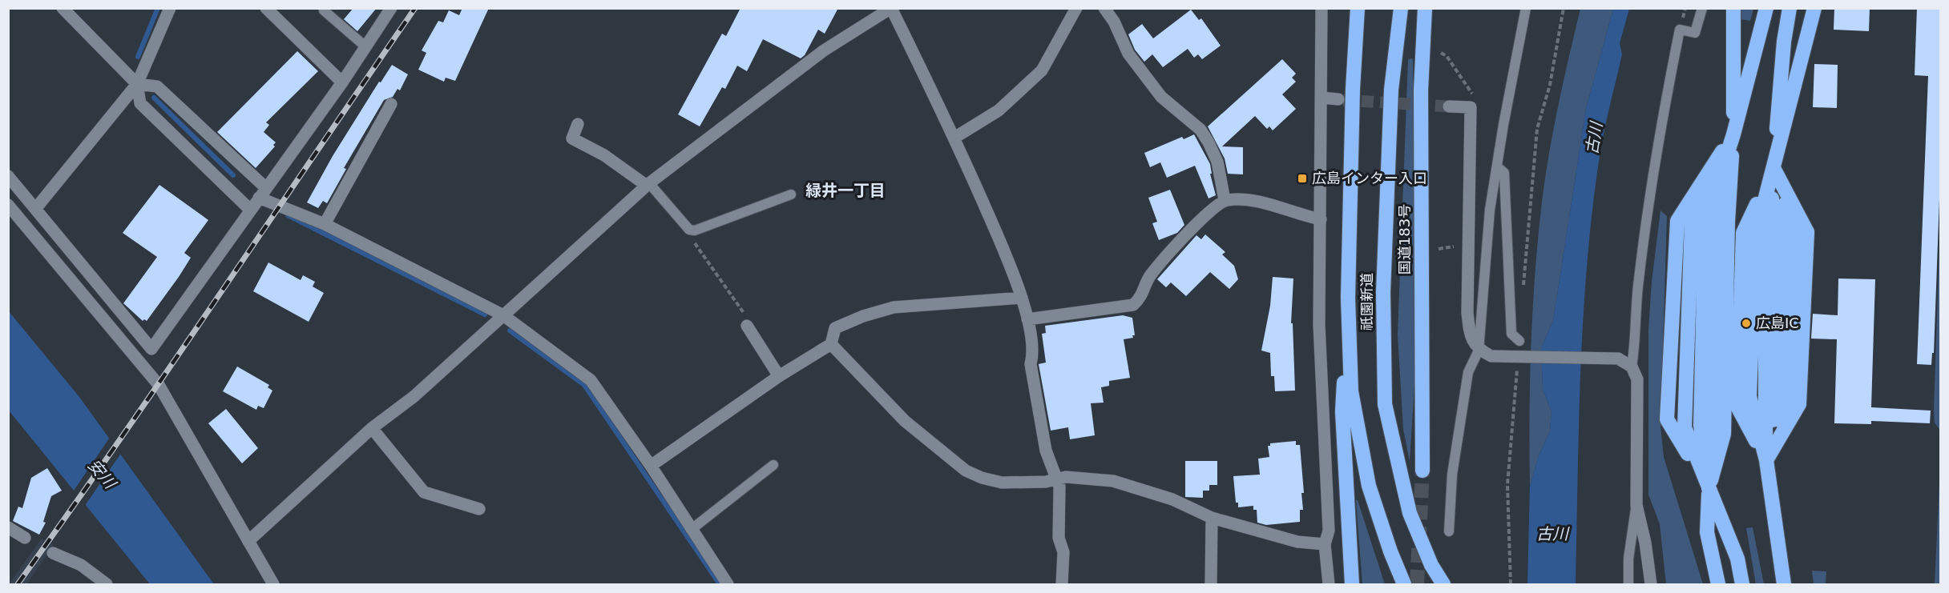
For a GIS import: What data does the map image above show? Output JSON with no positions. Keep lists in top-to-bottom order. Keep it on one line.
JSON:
{"streets":{"highway":["国道183号","祇園新道"]},"districts":["緑井一丁目"],"water":["古川","安川"],"places":{"transit":["広島インター入口"],"other":["広島IC"]}}
